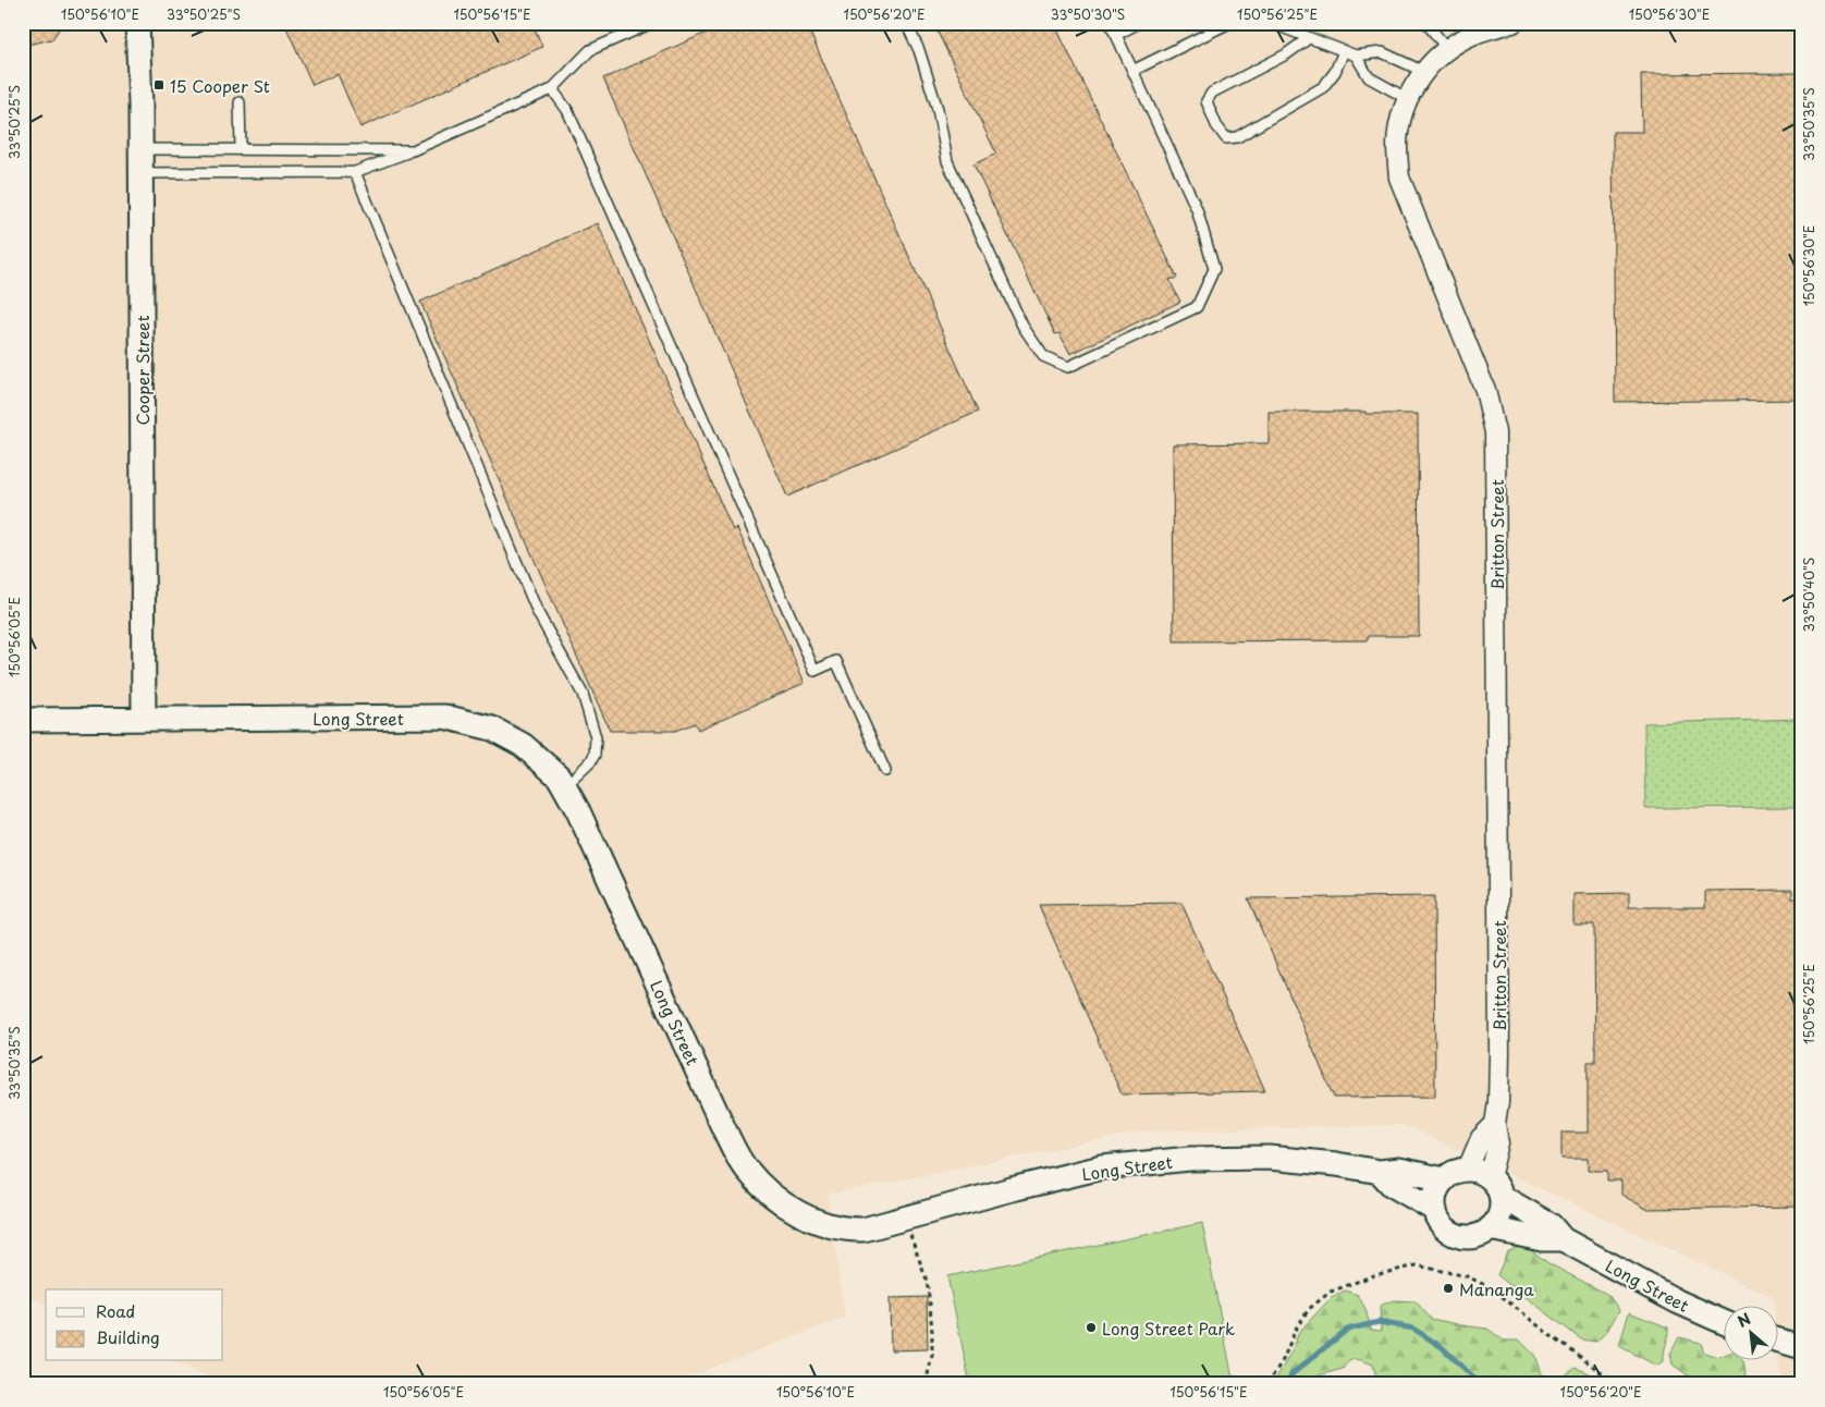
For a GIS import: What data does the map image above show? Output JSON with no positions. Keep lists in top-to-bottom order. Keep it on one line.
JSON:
{"streets":{"street":["Cooper Street","Britton Street","Long Street"]},"crossings":[["Cooper Street","Long Street"],["Britton Street","Long Street"]],"places":{"transit":["15 Cooper St"],"other":["Mananga","Long Street Park"]},"legend":["Road","Building"],"north":"top left","coordinates":["150°56'10\"E","33°50'25\"S","150°56'15\"E","150°56'20\"E","33°50'30\"S","150°56'25\"E","150°56'30\"E","33°50'35\"S","33°50'40\"S","150°56'05\"E"]}
